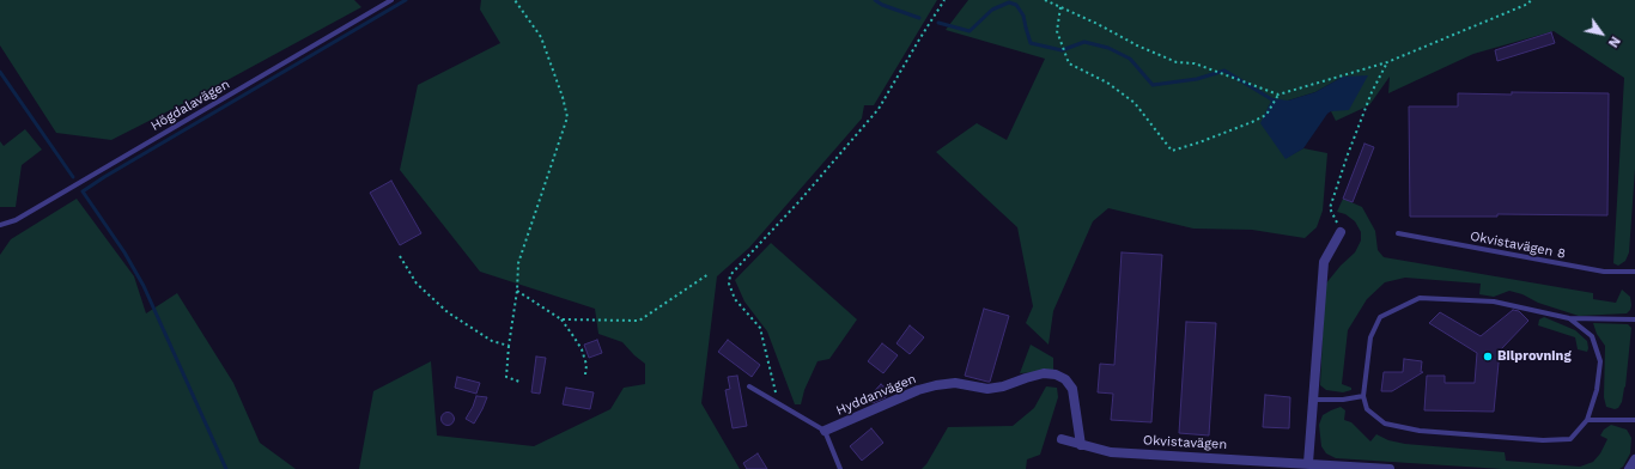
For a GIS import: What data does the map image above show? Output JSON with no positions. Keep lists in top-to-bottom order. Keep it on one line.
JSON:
{"streets":{"street":["Hyddanvägen","Okvistavägen"],"lane":["Högdalavägen","Okvistavägen 8"]},"crossings":[["Hyddanvägen","Okvistavägen"]],"places":["Bilprovning"],"north":"bottom right"}
